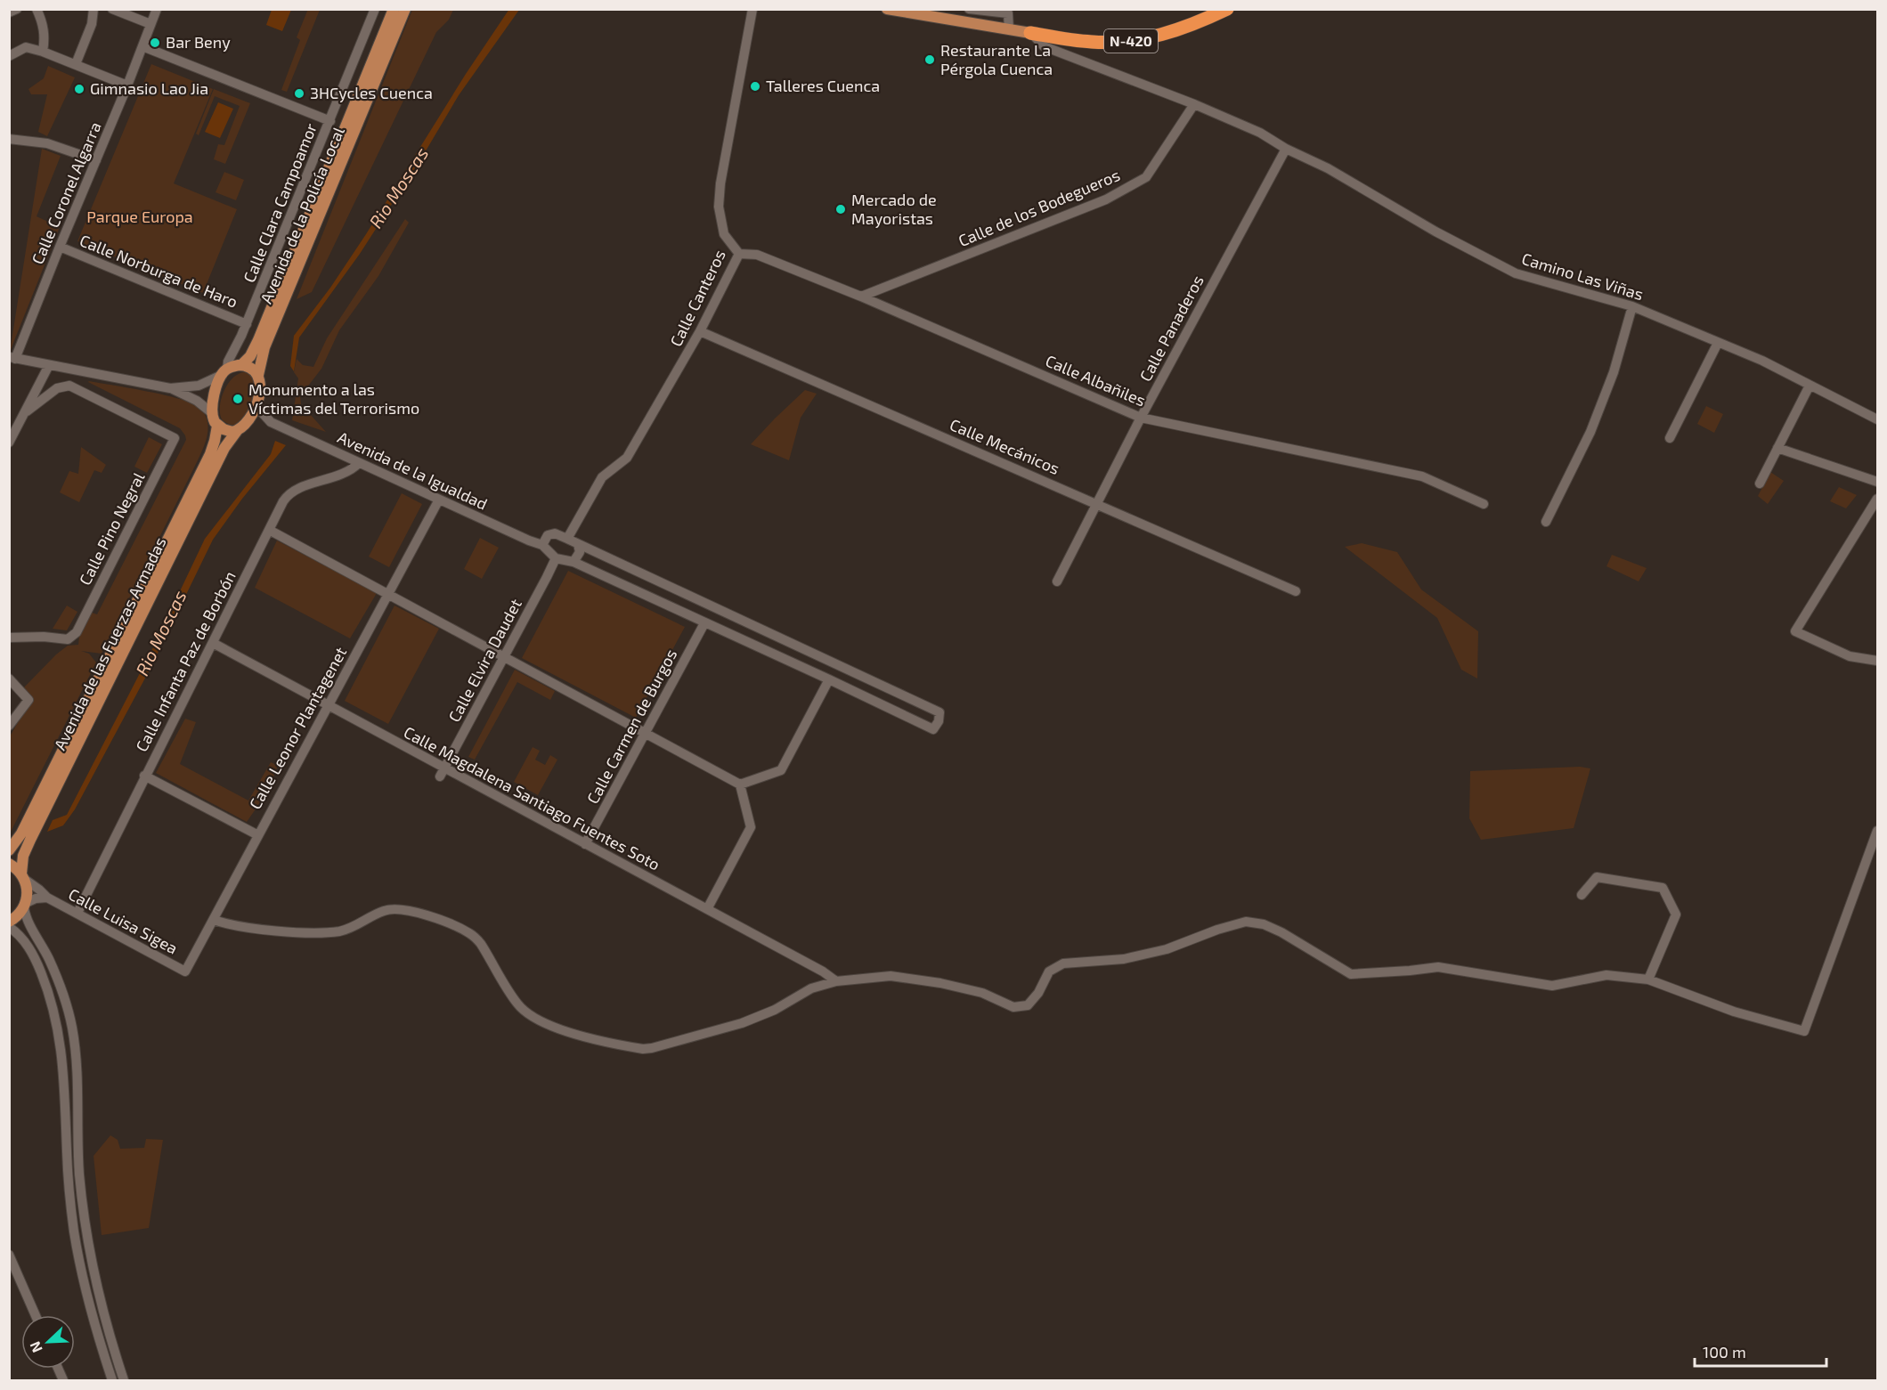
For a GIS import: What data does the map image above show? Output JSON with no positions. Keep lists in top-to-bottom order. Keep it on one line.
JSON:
{"streets":{"highway":["N-420"],"main road":["Avenida de la Policía Local","Avenida de las Fuerzas Armadas"],"street":["Calle Coronel Algarra","Calle Clara Campoamor","Calle de los Bodegueros","Calle Norburga de Haro","Camino Las Viñas","Calle Canteros","Calle Panaderos","Calle Albañiles","Calle Mecánicos","Avenida de la Igualdad","Calle Pino Negral","Calle Elvira Daudet","Calle Infanta Paz de Borbón","Calle Carmen de Burgos","Calle Leonor Plantagenet","Calle Magdalena Santiago Fuentes Soto","Calle Luisa Sigea"]},"crossings":[["N-420","Camino Las Viñas"],["Calle Coronel Algarra","Calle Norburga de Haro"],["Calle Clara Campoamor","Avenida de la Policía Local"],["Calle Clara Campoamor","Calle Norburga de Haro"],["Calle Clara Campoamor","Avenida de las Fuerzas Armadas"],["Calle de los Bodegueros","Camino Las Viñas"],["Calle de los Bodegueros","Calle Albañiles"],["Avenida de la Policía Local","Avenida de las Fuerzas Armadas"],["Camino Las Viñas","Calle Panaderos"],["Calle Canteros","Calle Albañiles"],["Calle Canteros","Calle Mecánicos"],["Calle Panaderos","Calle Albañiles"],["Calle Panaderos","Calle Mecánicos"],["Avenida de la Igualdad","Calle Infanta Paz de Borbón"],["Avenida de la Igualdad","Calle Leonor Plantagenet"],["Avenida de las Fuerzas Armadas","Calle Luisa Sigea"],["Calle Elvira Daudet","Calle Magdalena Santiago Fuentes Soto"],["Calle Infanta Paz de Borbón","Calle Magdalena Santiago Fuentes Soto"],["Calle Infanta Paz de Borbón","Calle Luisa Sigea"],["Calle Carmen de Burgos","Calle Magdalena Santiago Fuentes Soto"],["Calle Leonor Plantagenet","Calle Magdalena Santiago Fuentes Soto"],["Calle Leonor Plantagenet","Calle Luisa Sigea"]],"water":["Rio Moscas"],"parks":["Parque Europa"],"places":["Bar Beny","Restaurante La Pérgola Cuenca","Talleres Cuenca","Gimnasio Lao Jia","3HCycles Cuenca","Mercado de Mayoristas","Monumento a las Víctimas del Terrorismo"],"scale_bar":"100 m","north":"bottom left"}
